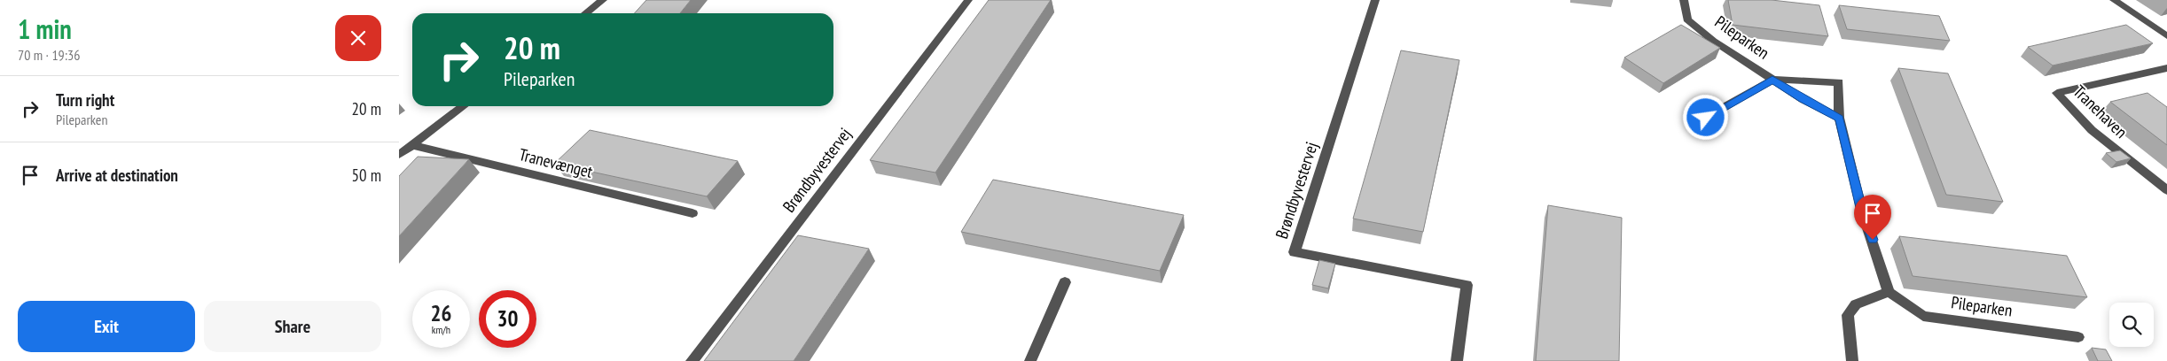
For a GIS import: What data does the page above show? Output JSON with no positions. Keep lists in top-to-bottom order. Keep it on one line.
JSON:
{"streets":{"street":["Pileparken","Tranehaven","Tranevænget","Brøndbyvestervej"]},"page":{"heading":["1 min","70 m · 19:36"],"turn":["20 m","Pileparken"],"list":[{"name":"Turn right","note":"Pileparken","value":"20 m"},{"name":"Arrive at destination","value":"50 m"}],"speed":"26 km/h","limit":"30","buttons":["Exit","Share"]}}
